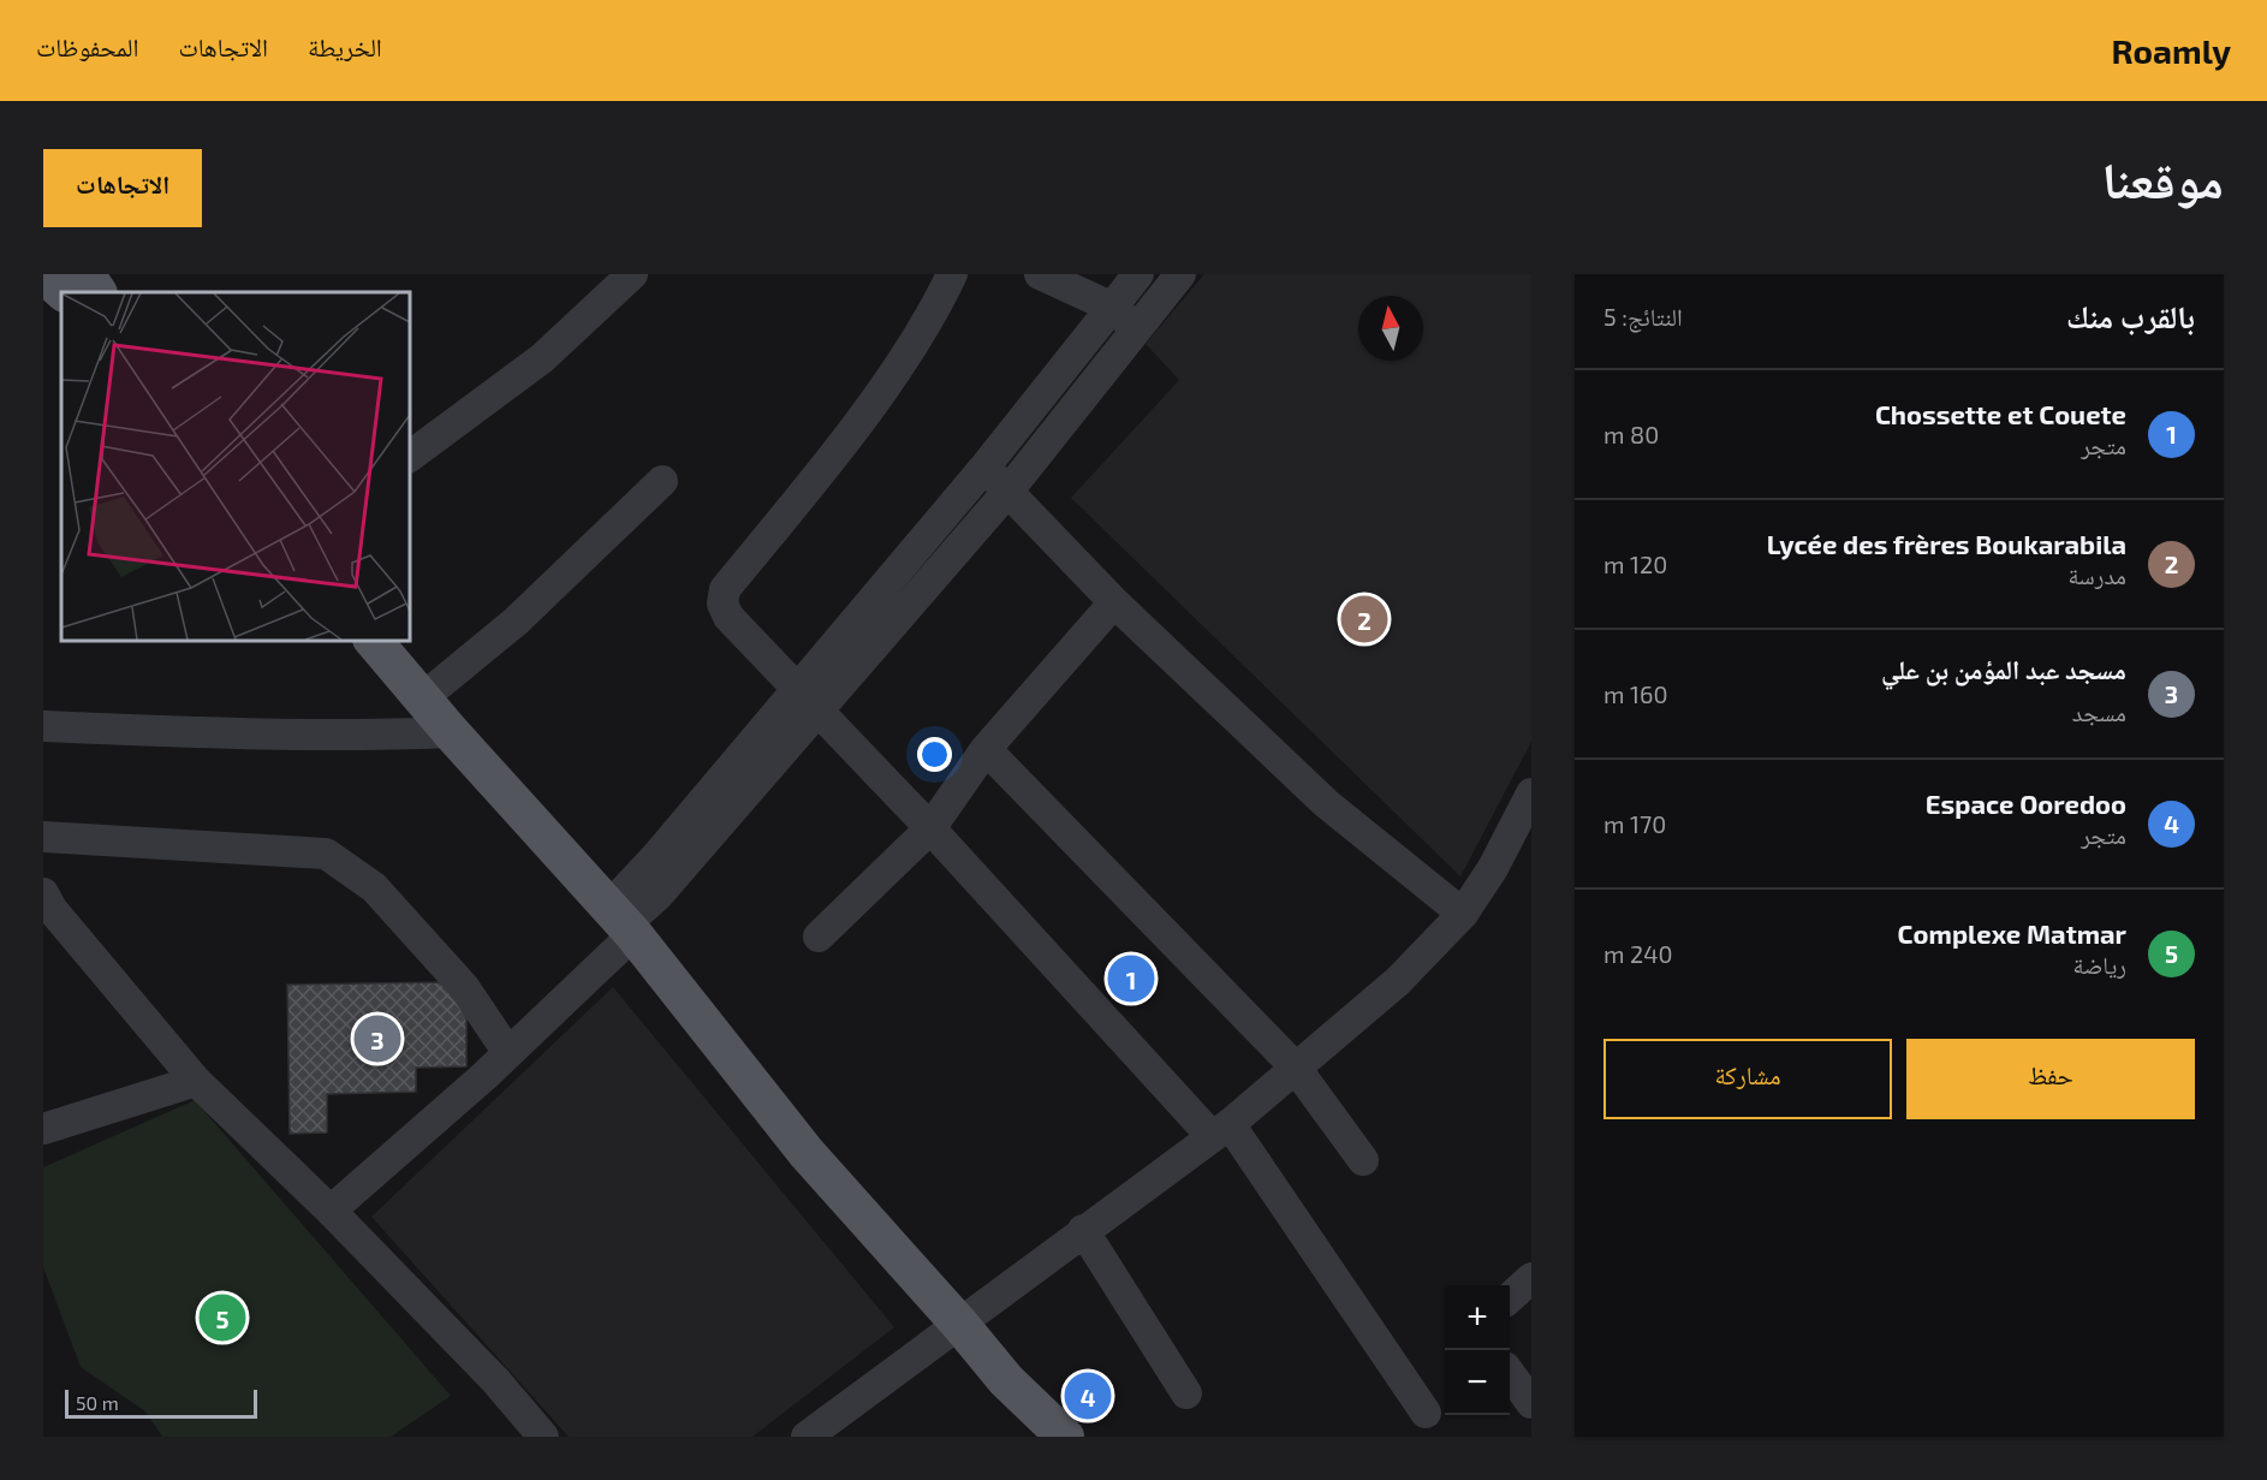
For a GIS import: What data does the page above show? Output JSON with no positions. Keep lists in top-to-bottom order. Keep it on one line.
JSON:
{"scale_bar":"50 m","north":"top","page":{"header":"Roamly","nav":["الخريطة","الاتجاهات","المحفوظات"],"title":"موقعنا","buttons":["الاتجاهات",["حفظ","مشاركة"]],"heading":["بالقرب منك","النتائج: 5"],"list":[{"mark":"1","name":"Chossette et Couete","note":"متجر","value":"80 m"},{"mark":"2","name":"Lycée des frères Boukarabila","note":"مدرسة","value":"120 m"},{"mark":"3","name":"مسجد عبد المؤمن بن علي","note":"مسجد","value":"160 m"},{"mark":"4","name":"Espace Ooredoo","note":"متجر","value":"170 m"},{"mark":"5","name":"Complexe Matmar","note":"رياضة","value":"240 m"}],"pins":["2","1","3","5","4"],"map_buttons":["+","−"],"scale":"50 m"}}
